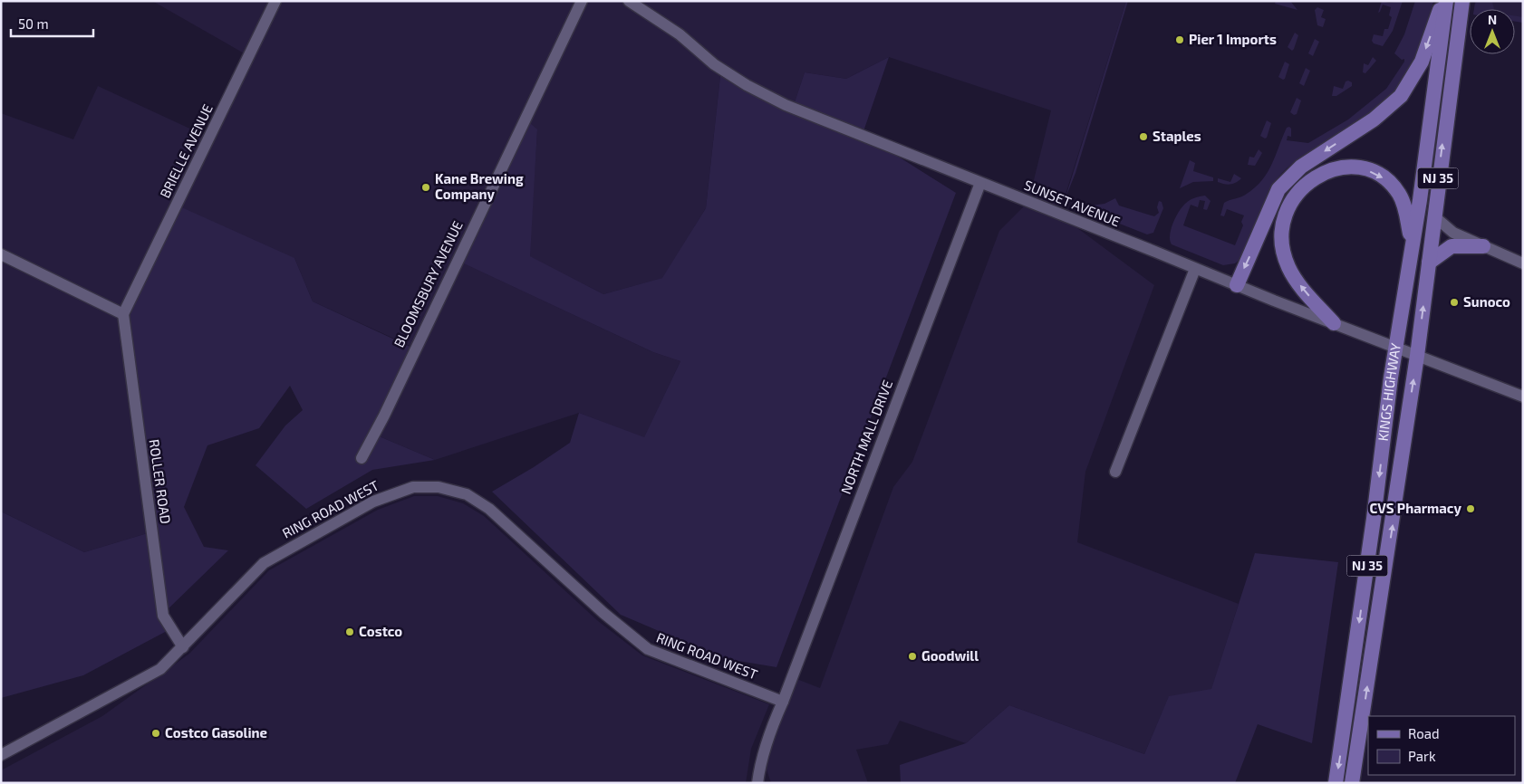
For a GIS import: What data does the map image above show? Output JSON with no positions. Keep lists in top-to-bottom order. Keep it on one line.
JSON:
{"streets":{"main road":["NJ 35","KINGS HIGHWAY"],"street":["BRIELLE AVENUE","SUNSET AVENUE","BLOOMSBURY AVENUE","NORTH MALL DRIVE","ROLLER ROAD","RING ROAD WEST"]},"crossings":[["BRIELLE AVENUE","ROLLER ROAD"],["SUNSET AVENUE","KINGS HIGHWAY"],["SUNSET AVENUE","NORTH MALL DRIVE"],["NORTH MALL DRIVE","RING ROAD WEST"],["ROLLER ROAD","RING ROAD WEST"]],"places":["Pier 1 Imports","Staples","Kane Brewing Company","Sunoco","CVS Pharmacy","Costco","Goodwill","Costco Gasoline"],"legend":["Road","Park"],"scale_bar":"50 m","north":"top"}
